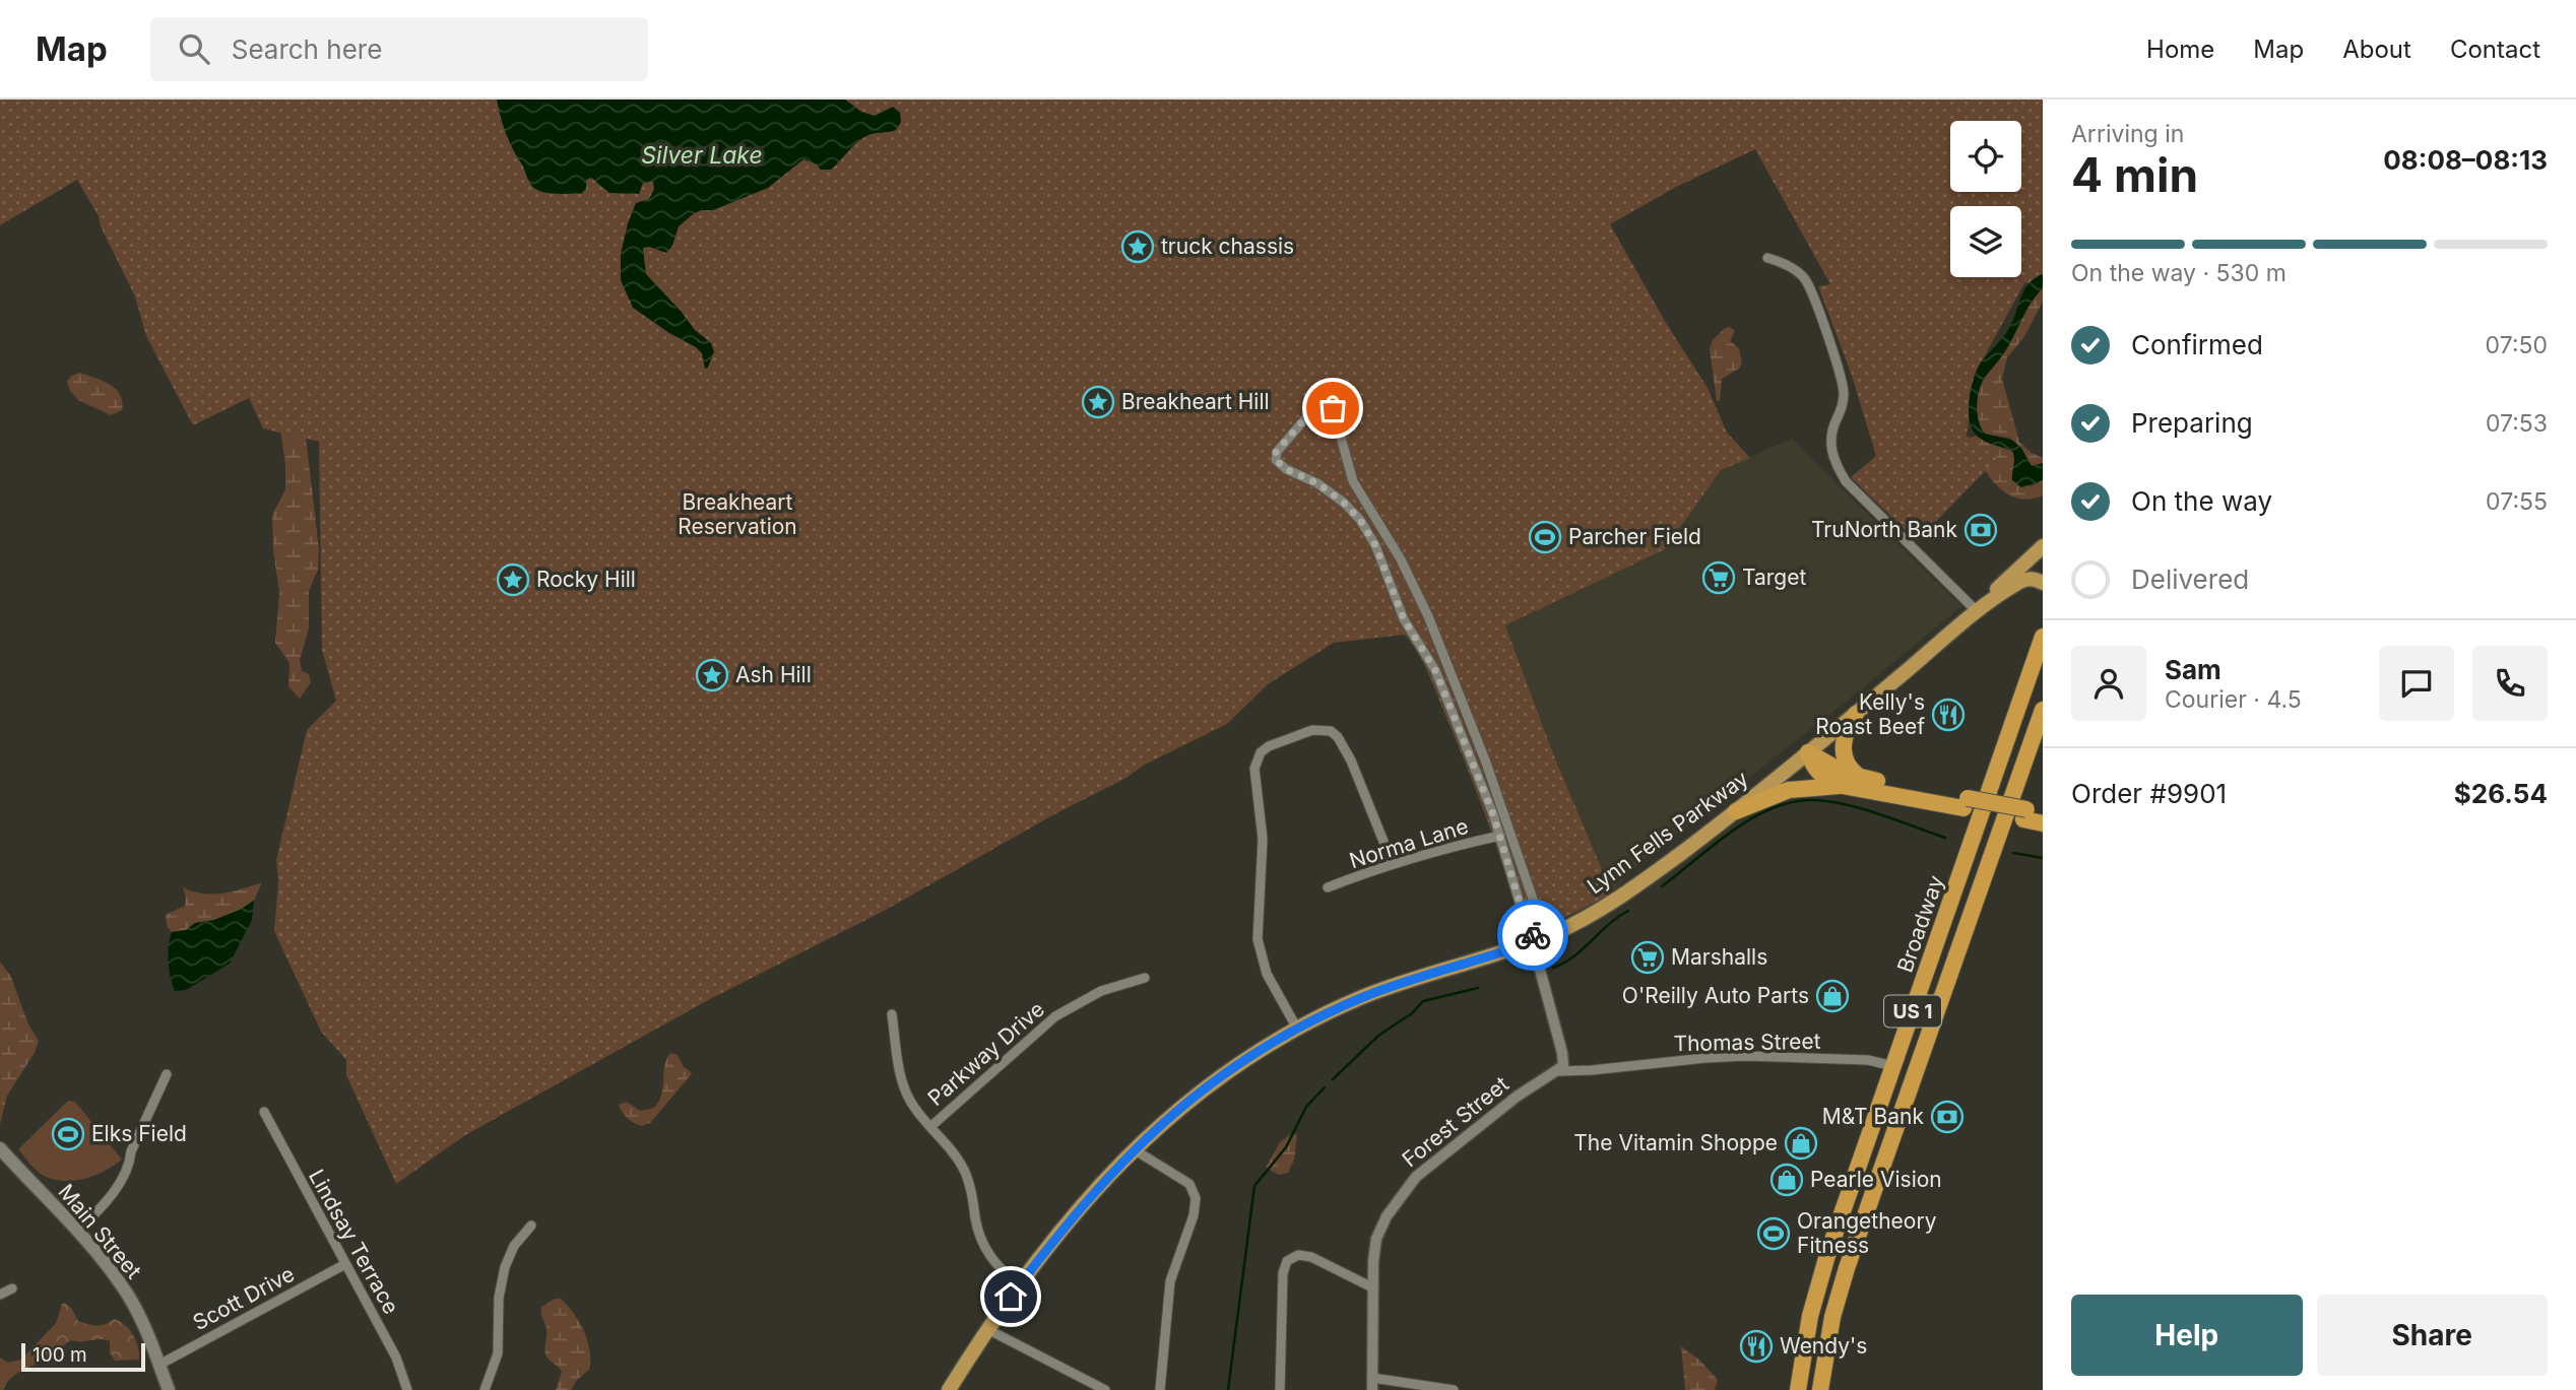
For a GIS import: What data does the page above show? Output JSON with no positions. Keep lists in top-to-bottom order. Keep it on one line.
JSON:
{"streets":{"highway":["Broadway","US 1"],"main road":["Lynn Fells Parkway","Main Street"],"street":["Norma Lane","Thomas Street","Parkway Drive","Forest Street","Lindsay Terrace","Scott Drive"]},"crossings":[["Broadway","Thomas Street"],["Thomas Street","Forest Street"],["Main Street","Scott Drive"],["Lindsay Terrace","Scott Drive"]],"water":["Silver Lake"],"parks":["Breakheart Reservation"],"places":{"place":["truck chassis","Breakheart Hill","Rocky Hill","Ash Hill"],"bank":["TruNorth Bank","M&T Bank"],"sports":["Parcher Field","Elks Field","Orangetheory Fitness"],"supermarket":["Target","Marshalls"],"restaurant":["Kelly's Roast Beef","Wendy's"],"shop":["O'Reilly Auto Parts","The Vitamin Shoppe","Pearle Vision"]},"scale_bar":"100 m","page":{"header":"Map","search":"Search here","nav":["Home","Map","About","Contact"],"heading":["4 min","Arriving in","08:08–08:13"],"panel":["Sam","Courier · 4.5","Order #9901","$26.54"],"bar":"On the way · 530 m","list":[["Confirmed","07:50"],["Preparing","07:53"],["On the way","07:55"],"Delivered"],"buttons":["Help","Share"],"scale":"100 m"}}
